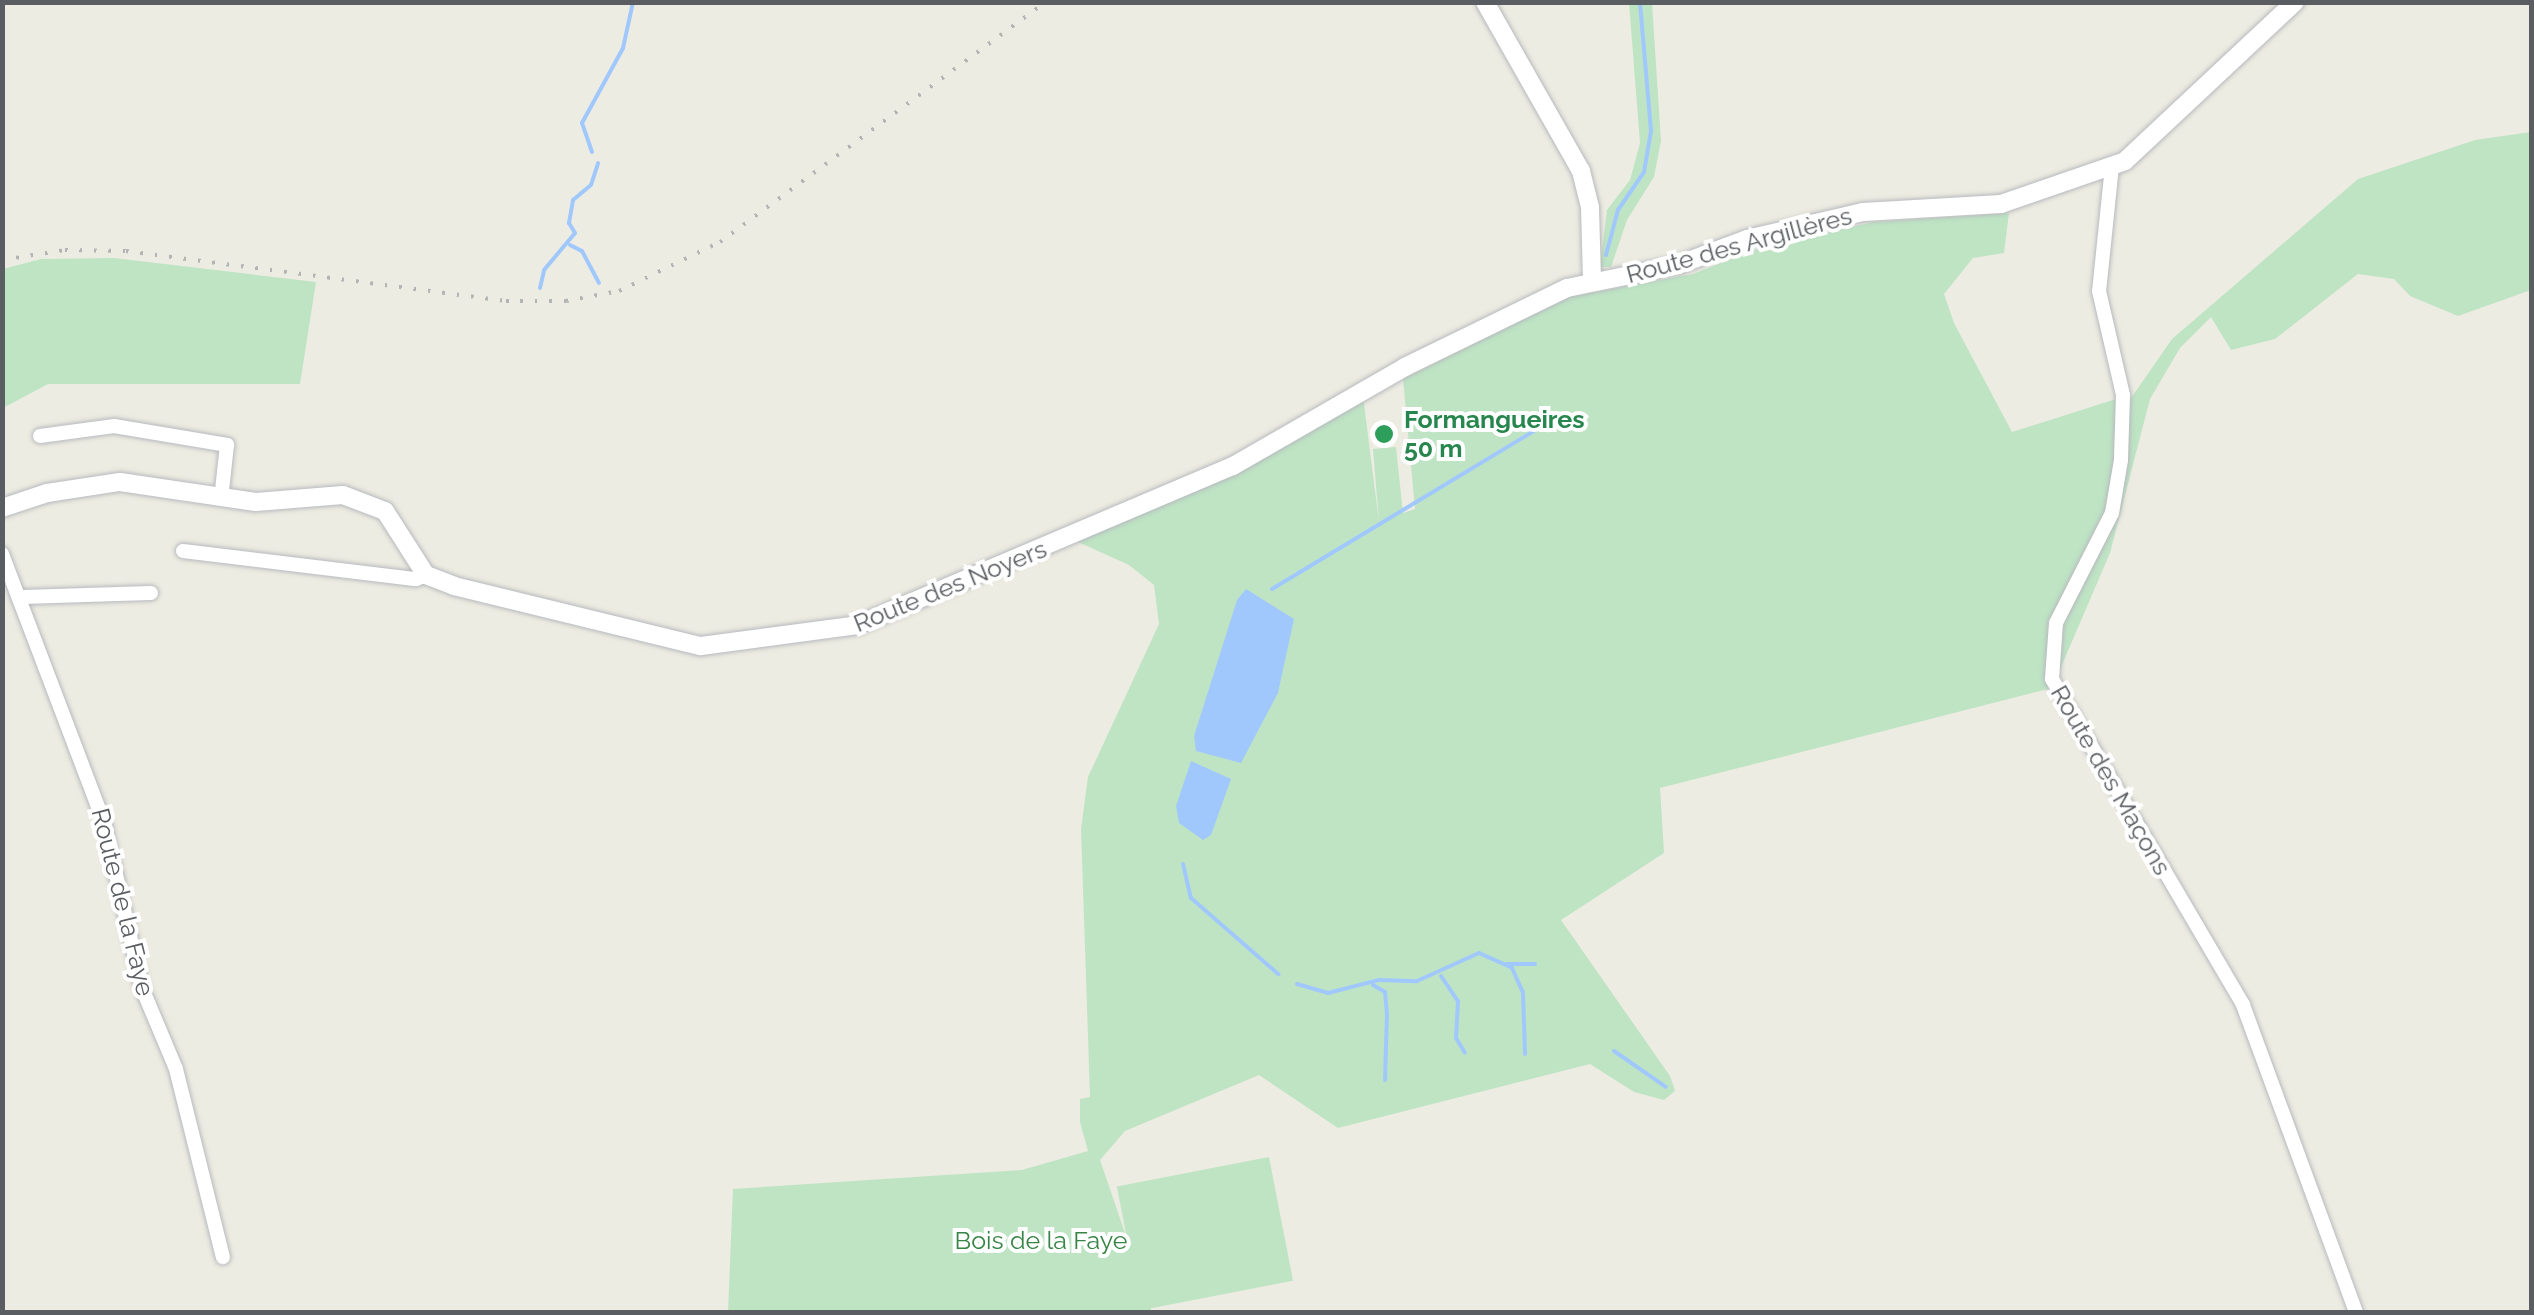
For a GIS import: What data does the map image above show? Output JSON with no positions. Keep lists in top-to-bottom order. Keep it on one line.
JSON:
{"streets":{"street":["Route des Argillères","Route des Noyers","Route des Maçons","Route de la Faye"]},"crossings":[["Route des Argillères","Route des Noyers"],["Route des Argillères","Route des Maçons"]],"parks":["Bois de la Faye"],"places":["Formangueires 50 m"]}
